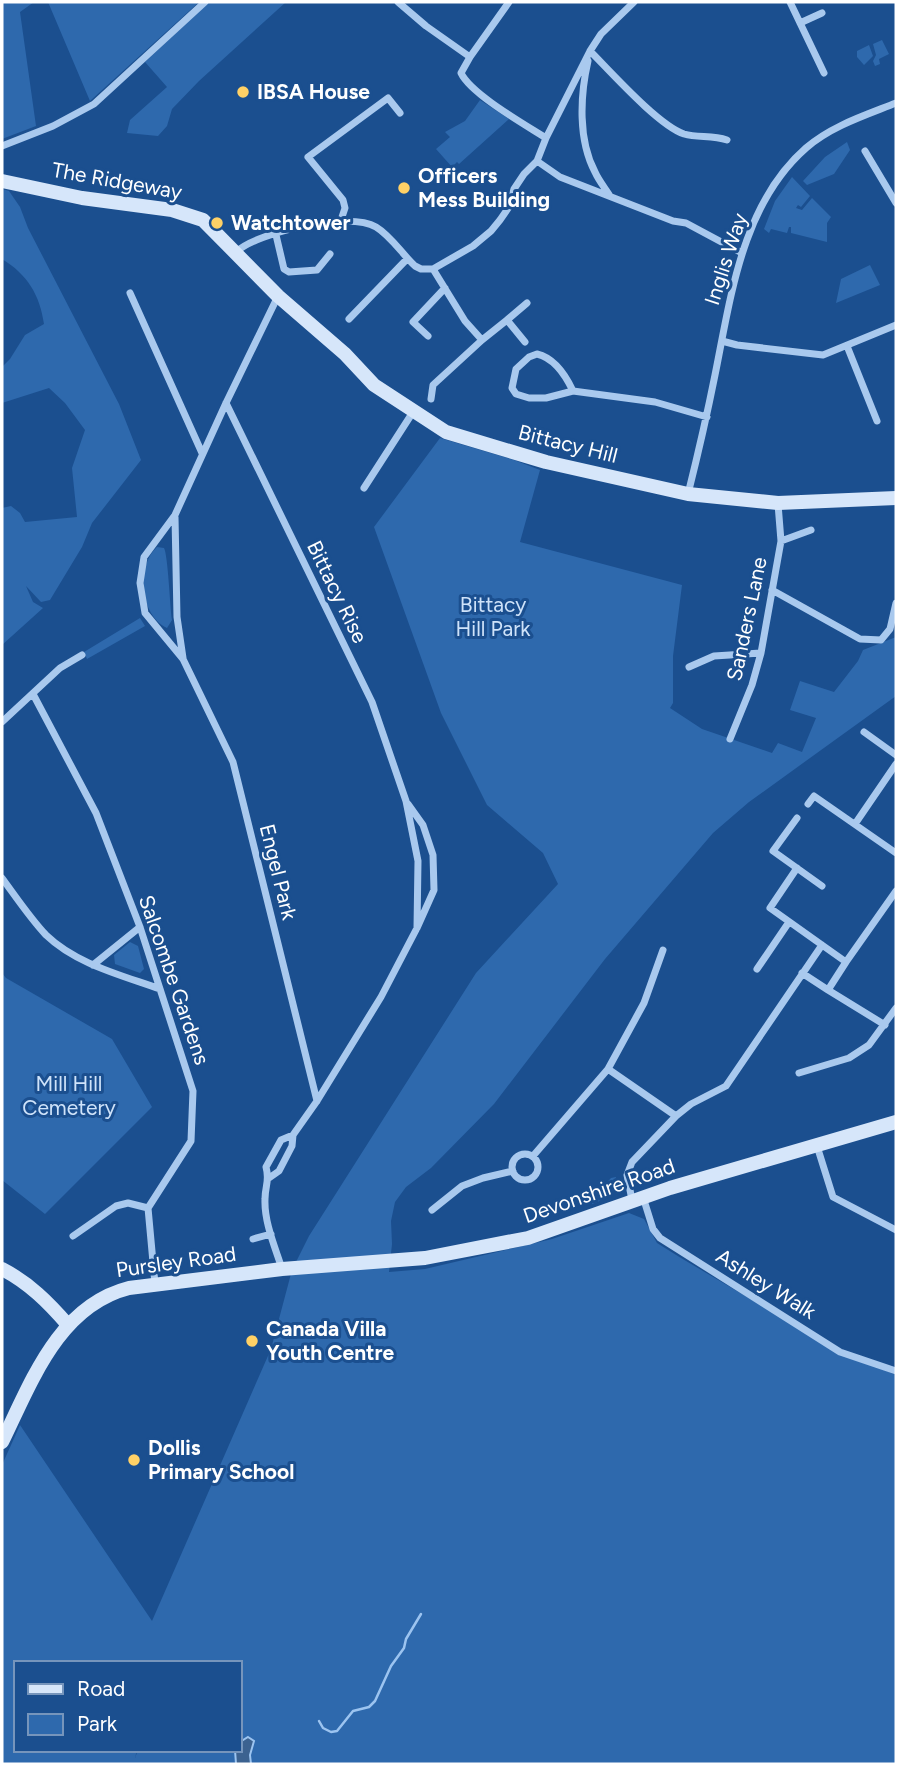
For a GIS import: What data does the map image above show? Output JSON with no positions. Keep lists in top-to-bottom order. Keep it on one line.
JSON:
{"streets":{"street":["The Ridgeway","Inglis Way","Bittacy Hill","Bittacy Rise","Sanders Lane","Engel Park","Salcombe Gardens","Devonshire Road","Pursley Road","Ashley Walk"]},"crossings":[["The Ridgeway","Bittacy Hill"],["The Ridgeway","Engel Park"],["Inglis Way","Bittacy Hill"],["Bittacy Hill","Sanders Lane"],["Bittacy Hill","Engel Park"],["Bittacy Rise","Engel Park"],["Bittacy Rise","Pursley Road"],["Devonshire Road","Pursley Road"],["Devonshire Road","Ashley Walk"]],"parks":["Bittacy Hill Park","Mill Hill Cemetery"],"places":["IBSA House","Officers Mess Building","Watchtower","Canada Villa Youth Centre","Dollis Primary School"],"legend":["Road","Park"]}
